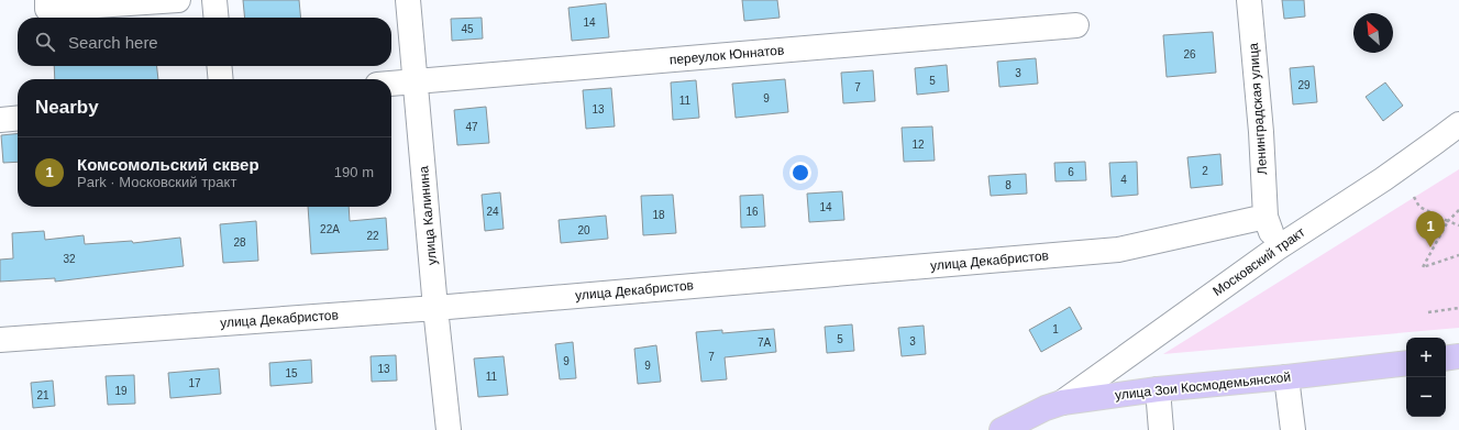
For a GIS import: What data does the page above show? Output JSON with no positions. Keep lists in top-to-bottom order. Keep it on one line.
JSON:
{"streets":{"main road":["улица Зои Космодемьянской"],"street":["переулок Юннатов","Ленинградская улица","улица Калинина","улица Декабристов","Московский тракт"]},"crossings":[["переулок Юннатов","улица Калинина"],["Ленинградская улица","улица Декабристов"],["Ленинградская улица","Московский тракт"],["улица Калинина","улица Декабристов"],["Московский тракт","улица Зои Космодемьянской"]],"house_numbers":["14","45","26","3","5","29","7","9","11","13","47","12","2","6","4","8","14","24","16","18","22А","20","22","28","32","1","5","3","7А","7","9","9","13","15","11","17","19","21"],"north":"top left","page":{"search":"Search here","heading":"Nearby","list":[{"mark":"1","name":"Комсомольский сквер","note":"Park · Московский тракт","value":"190 m"}],"pins":"1","map_buttons":["+","−"]}}
